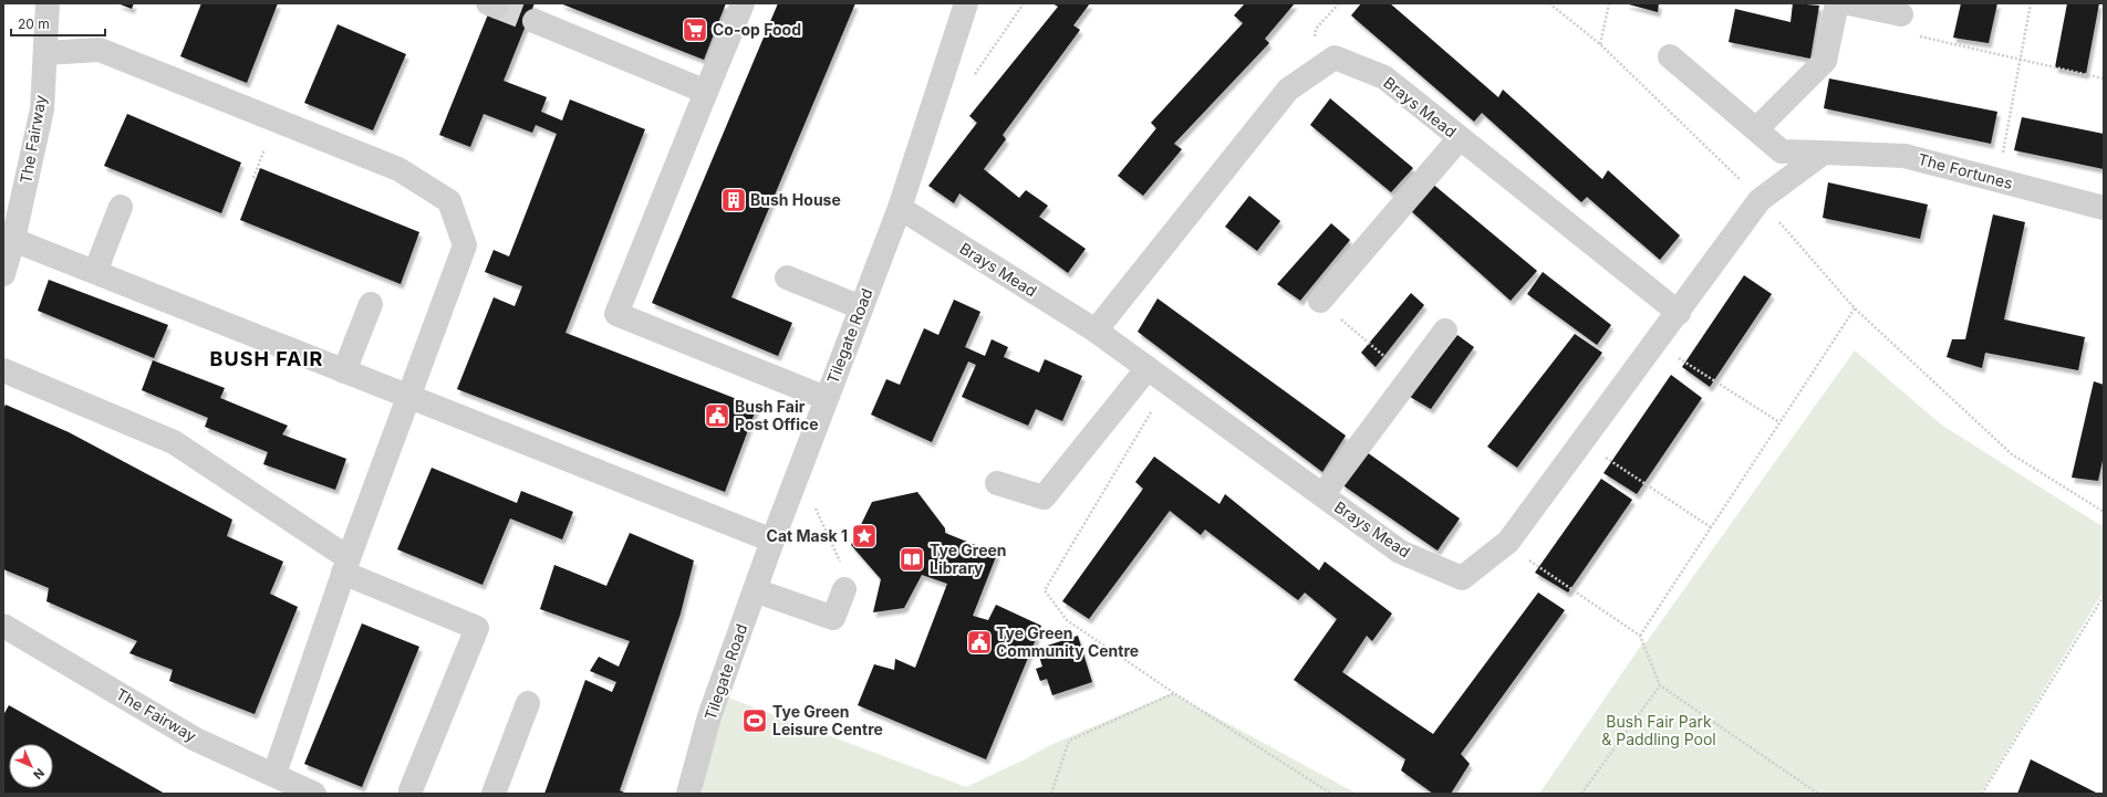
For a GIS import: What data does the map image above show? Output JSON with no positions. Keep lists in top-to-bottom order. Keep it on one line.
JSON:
{"streets":{"street":["Brays Mead","The Fairway","The Fortunes","Tilegate Road"]},"crossings":[["Brays Mead","Tilegate Road"]],"districts":["BUSH FAIR"],"parks":["Bush Fair Park & Paddling Pool"],"places":{"supermarket":["Co-op Food"],"building":["Bush House"],"public building":["Bush Fair Post Office","Tye Green Community Centre"],"place":["Cat Mask 1"],"library":["Tye Green Library"],"sports":["Tye Green Leisure Centre"]},"scale_bar":"20 m","north":"bottom right"}
